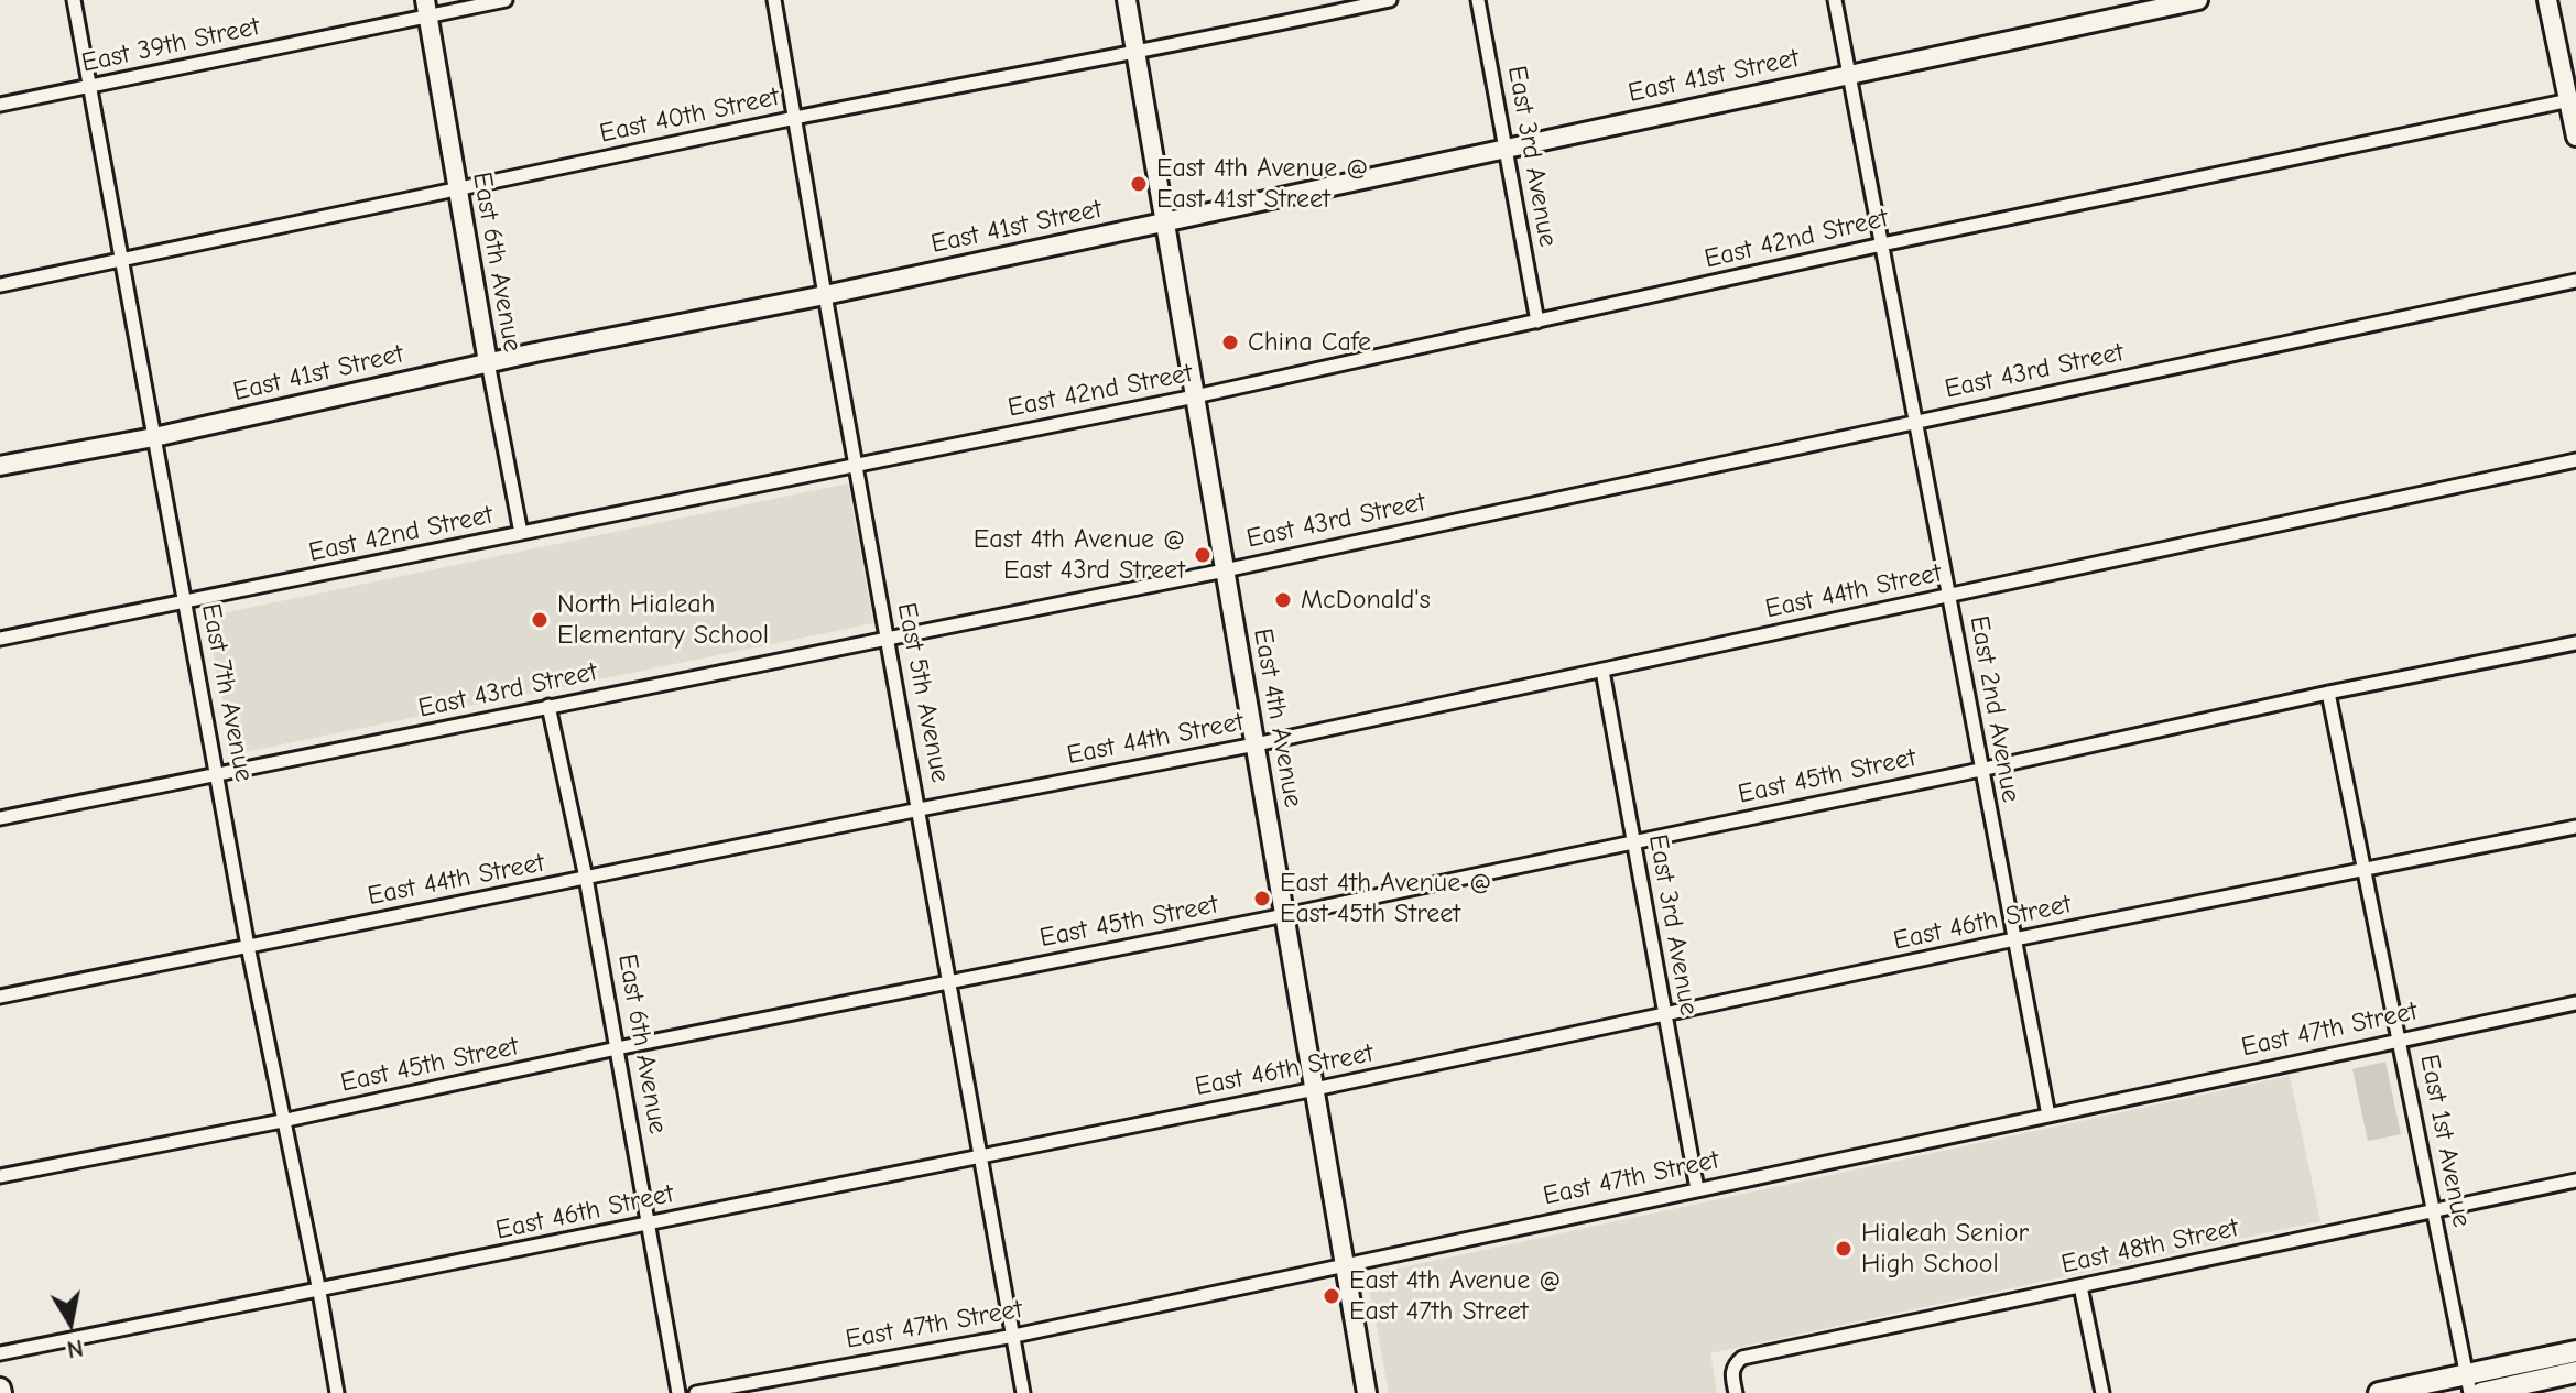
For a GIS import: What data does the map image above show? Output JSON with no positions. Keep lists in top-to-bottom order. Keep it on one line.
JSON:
{"streets":{"street":["East 39th Street","East 41st Street","East 40th Street","East 3rd Avenue","East 42nd Street","East 6th Avenue","East 43rd Street","East 44th Street","East 7th Avenue","East 5th Avenue","East 2nd Avenue","East 4th Avenue","East 45th Street","East 46th Street","East 47th Street","East 1st Avenue","East 48th Street"]},"crossings":[["East 39th Street","East 6th Avenue"],["East 39th Street","East 7th Avenue"],["East 41st Street","East 3rd Avenue"],["East 41st Street","East 6th Avenue"],["East 41st Street","East 7th Avenue"],["East 41st Street","East 5th Avenue"],["East 41st Street","East 2nd Avenue"],["East 41st Street","East 4th Avenue"],["East 40th Street","East 6th Avenue"],["East 40th Street","East 7th Avenue"],["East 40th Street","East 5th Avenue"],["East 40th Street","East 4th Avenue"],["East 3rd Avenue","East 42nd Street"],["East 3rd Avenue","East 44th Street"],["East 3rd Avenue","East 45th Street"],["East 3rd Avenue","East 46th Street"],["East 3rd Avenue","East 47th Street"],["East 42nd Street","East 6th Avenue"],["East 42nd Street","East 7th Avenue"],["East 42nd Street","East 5th Avenue"],["East 42nd Street","East 2nd Avenue"],["East 42nd Street","East 4th Avenue"],["East 6th Avenue","East 43rd Street"],["East 6th Avenue","East 44th Street"],["East 6th Avenue","East 45th Street"],["East 6th Avenue","East 46th Street"],["East 43rd Street","East 7th Avenue"],["East 43rd Street","East 5th Avenue"],["East 43rd Street","East 2nd Avenue"],["East 43rd Street","East 4th Avenue"],["East 44th Street","East 7th Avenue"],["East 44th Street","East 5th Avenue"],["East 44th Street","East 2nd Avenue"],["East 44th Street","East 4th Avenue"],["East 7th Avenue","East 45th Street"],["East 7th Avenue","East 46th Street"],["East 5th Avenue","East 45th Street"],["East 5th Avenue","East 46th Street"],["East 5th Avenue","East 47th Street"],["East 2nd Avenue","East 45th Street"],["East 2nd Avenue","East 46th Street"],["East 2nd Avenue","East 47th Street"],["East 4th Avenue","East 45th Street"],["East 4th Avenue","East 46th Street"],["East 4th Avenue","East 47th Street"],["East 45th Street","East 1st Avenue"],["East 46th Street","East 1st Avenue"],["East 47th Street","East 1st Avenue"],["East 1st Avenue","East 48th Street"]],"places":["East 4th Avenue @ East 41st Street","China Cafe","East 4th Avenue @ East 43rd Street","McDonald's","North Hialeah Elementary School","East 4th Avenue @ East 45th Street","Hialeah Senior High School","East 4th Avenue @ East 47th Street"],"north":"bottom"}
